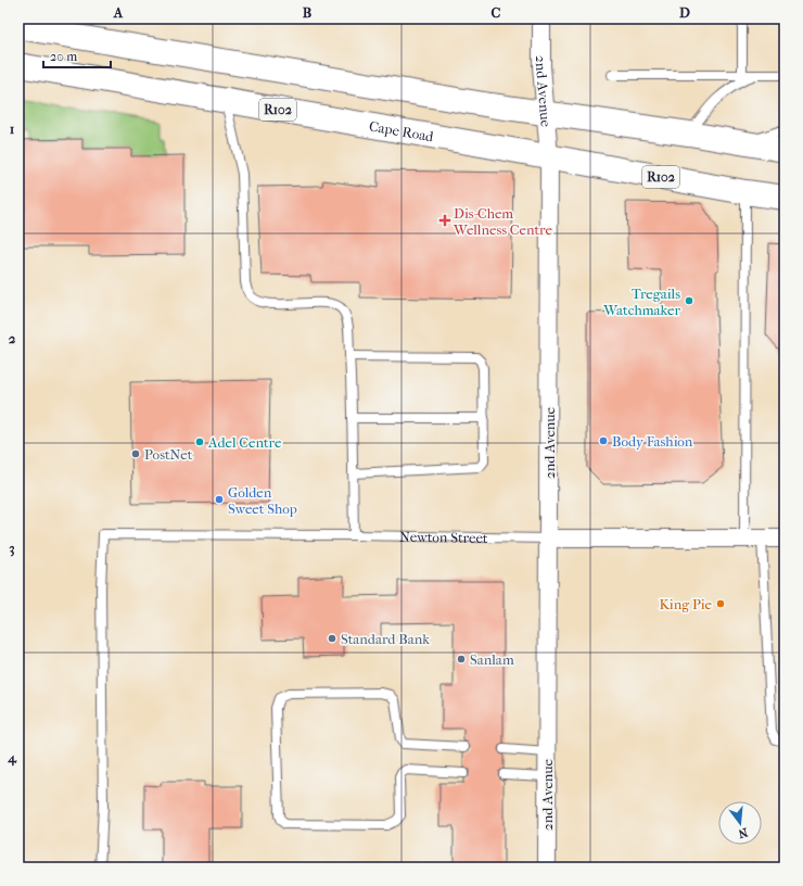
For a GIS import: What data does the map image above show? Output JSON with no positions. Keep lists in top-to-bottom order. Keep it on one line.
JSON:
{"streets":{"main road":["R102","Cape Road"],"street":["2nd Avenue","Newton Street"]},"crossings":[["2nd Avenue","Cape Road"],["2nd Avenue","Newton Street"]],"places":{"health":["Dis-Chem Wellness Centre"],"other":["Tregails Watchmaker","Body Fashion","Adel Centre","PostNet","Golden Sweet Shop","King Pie","Standard Bank","Sanlam"]},"scale_bar":"20 m","north":"bottom","grid":{"columns":["A","B","C","D"],"rows":["1","2","3","4"]}}
